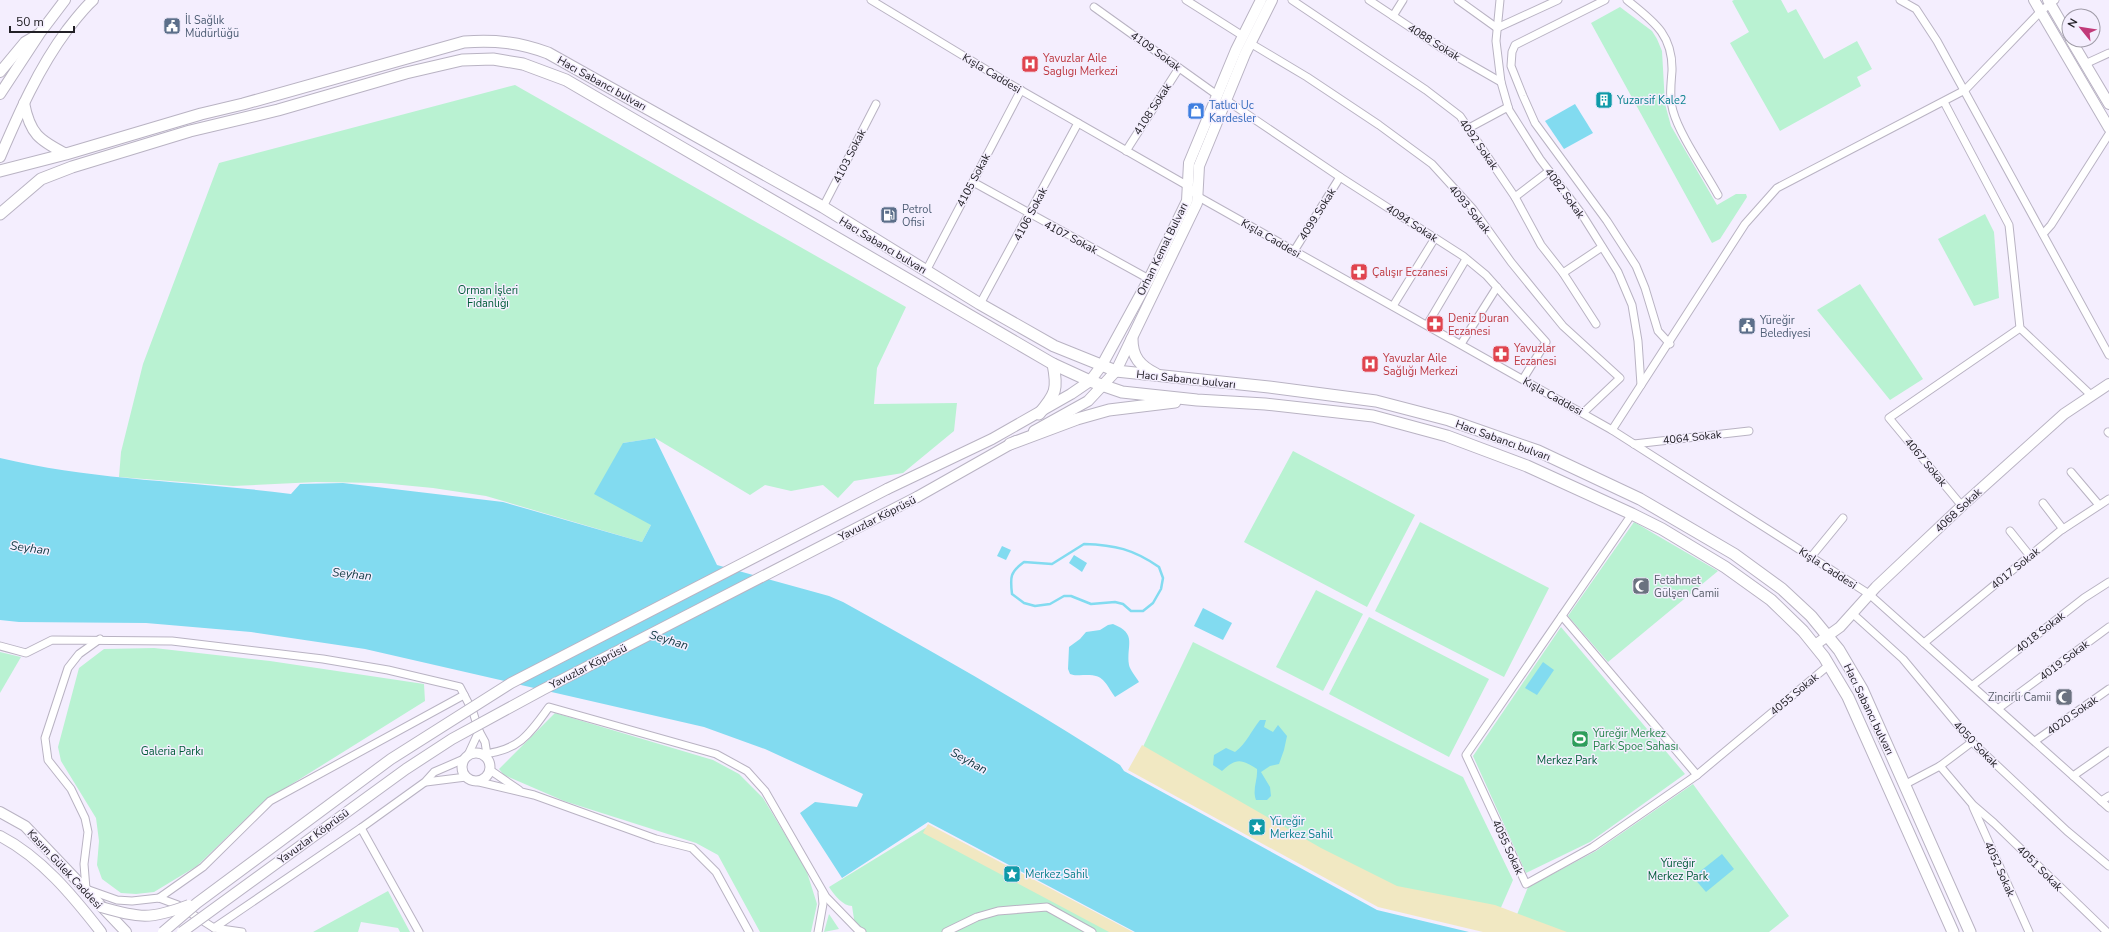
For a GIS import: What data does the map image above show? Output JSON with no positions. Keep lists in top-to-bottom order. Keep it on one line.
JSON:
{"streets":{"main road":["Hacı Sabancı bulvarı","Orhan Kemal Bulvarı","4068 Sokak","Yavuzlar Köprüsü","Kasım Gülek Caddesi"],"street":["4088 Sokak","4109 Sokak","Kışla Caddesi","4108 Sokak","4092 Sokak","4103 Sokak","4105 Sokak","4082 Sokak","4093 Sokak","4106 Sokak","4099 Sokak","4094 Sokak","4107 Sokak","4064 Sokak","4067 Sokak","4017 Sokak","4018 Sokak","4019 Sokak","4055 Sokak","4020 Sokak","4050 Sokak","4051 Sokak","4052 Sokak"]},"crossings":[["4088 Sokak","4082 Sokak"],["4109 Sokak","4108 Sokak"],["4109 Sokak","4094 Sokak"],["4109 Sokak","Orhan Kemal Bulvarı"],["Kışla Caddesi","4108 Sokak"],["Kışla Caddesi","4105 Sokak"],["Kışla Caddesi","4093 Sokak"],["Kışla Caddesi","4106 Sokak"],["Kışla Caddesi","4099 Sokak"],["Kışla Caddesi","4094 Sokak"],["Kışla Caddesi","Orhan Kemal Bulvarı"],["Kışla Caddesi","4064 Sokak"],["Kışla Caddesi","4068 Sokak"],["Kışla Caddesi","4017 Sokak"],["Kışla Caddesi","4018 Sokak"],["Kışla Caddesi","4019 Sokak"],["Kışla Caddesi","4020 Sokak"],["Hacı Sabancı bulvarı","4103 Sokak"],["Hacı Sabancı bulvarı","4105 Sokak"],["Hacı Sabancı bulvarı","4106 Sokak"],["Hacı Sabancı bulvarı","Orhan Kemal Bulvarı"],["Hacı Sabancı bulvarı","4068 Sokak"],["Hacı Sabancı bulvarı","Yavuzlar Köprüsü"],["Hacı Sabancı bulvarı","4055 Sokak"],["4105 Sokak","4107 Sokak"],["4093 Sokak","Orhan Kemal Bulvarı"],["4106 Sokak","4107 Sokak"],["4099 Sokak","4094 Sokak"],["4094 Sokak","Orhan Kemal Bulvarı"],["4107 Sokak","Orhan Kemal Bulvarı"],["Orhan Kemal Bulvarı","Yavuzlar Köprüsü"],["4067 Sokak","4068 Sokak"],["4068 Sokak","4050 Sokak"],["4051 Sokak","4052 Sokak"]],"water":["Seyhan"],"parks":["Orman İşleri Fidanlığı","Galeria Parkı","Merkez Park","Yüreğir Merkez Park"],"places":{"public building":["İl Sağlık Müdürlüğü","Yüreğir Belediyesi"],"hospital":["Yavuzlar Aile Saglıgı Merkezi","Yavuzlar Aile Sağlığı Merkezi"],"building":["Yuzarsif Kale2"],"shop":["Tatlıcı Uc Kardesler"],"fuel station":["Petrol Ofisi"],"pharmacy":["Çalışır Eczanesi","Deniz Duran Eczanesi","Yavuzlar Eczanesi"],"mosque":["Fetahmet Gülşen Camii","Zincirli Camii"],"sports":["Yüreğir Merkez Park Spoe Sahası"],"place":["Yüreğir Merkez Sahil","Merkez Sahil"]},"scale_bar":"50 m","north":"top left"}
